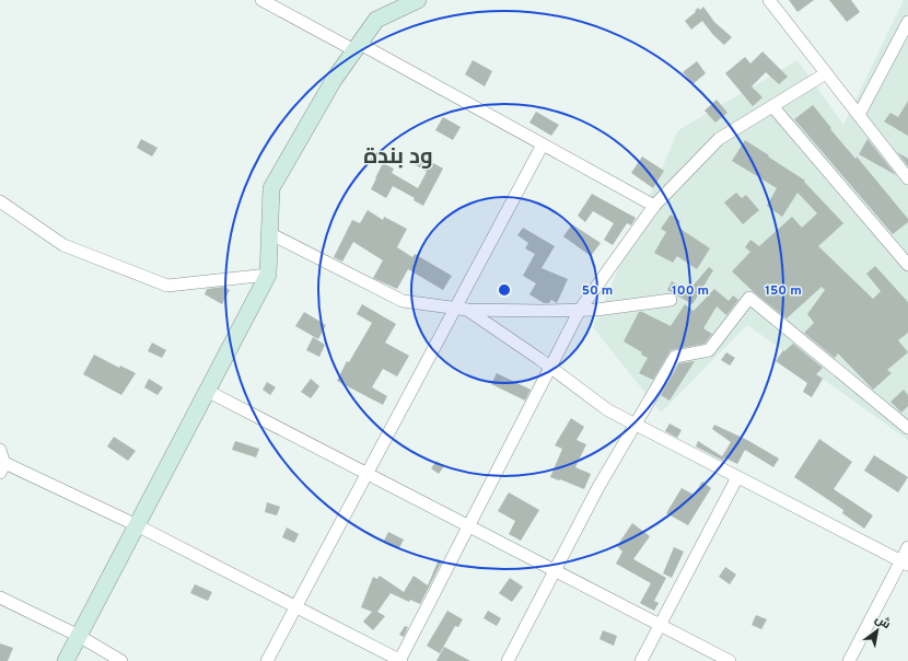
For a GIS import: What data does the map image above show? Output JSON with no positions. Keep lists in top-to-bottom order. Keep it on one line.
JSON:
{"districts":["ود بندة"],"north":"top right","rings":["50 m","100 m","150 m"]}
